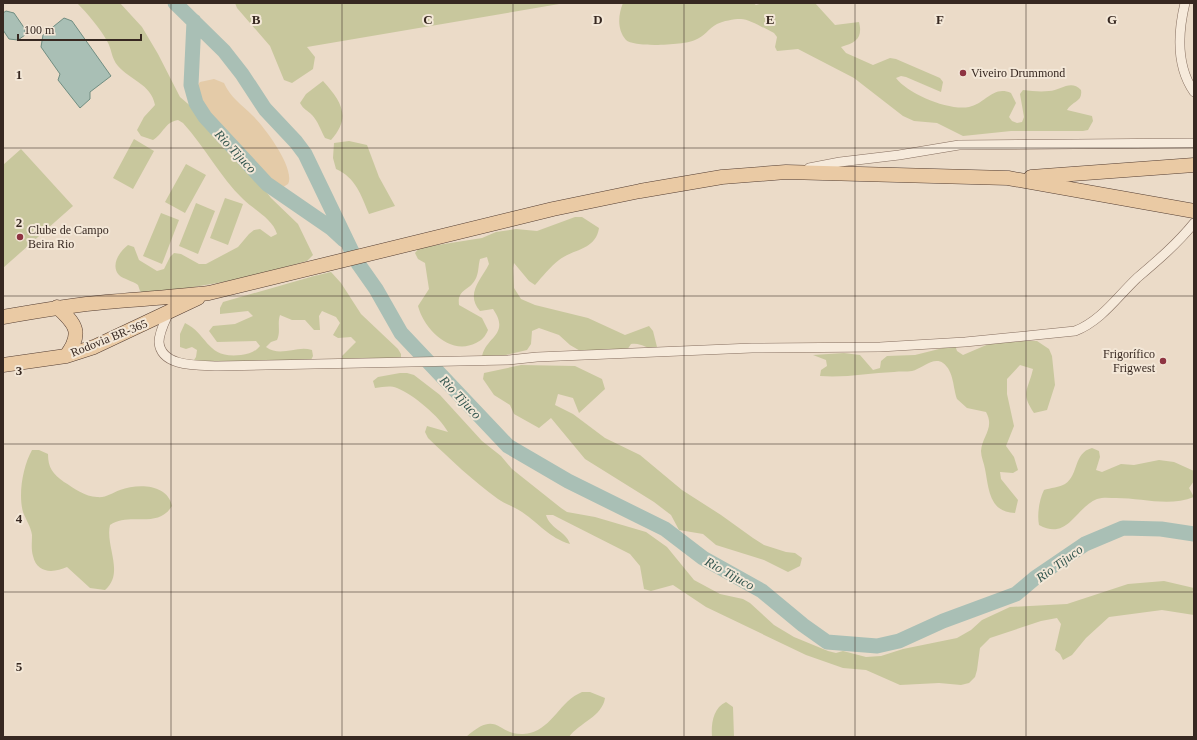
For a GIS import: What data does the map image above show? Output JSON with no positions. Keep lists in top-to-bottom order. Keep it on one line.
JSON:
{"streets":{"main road":["Rodovia BR-365"]},"water":["Rio Tijuco"],"places":["Viveiro Drummond","Clube de Campo Beira Rio","Frigorífico Frigwest"],"scale_bar":"100 m","grid":{"columns":["B","C","D","E","F","G"],"rows":["1","2","3","4","5"]}}
